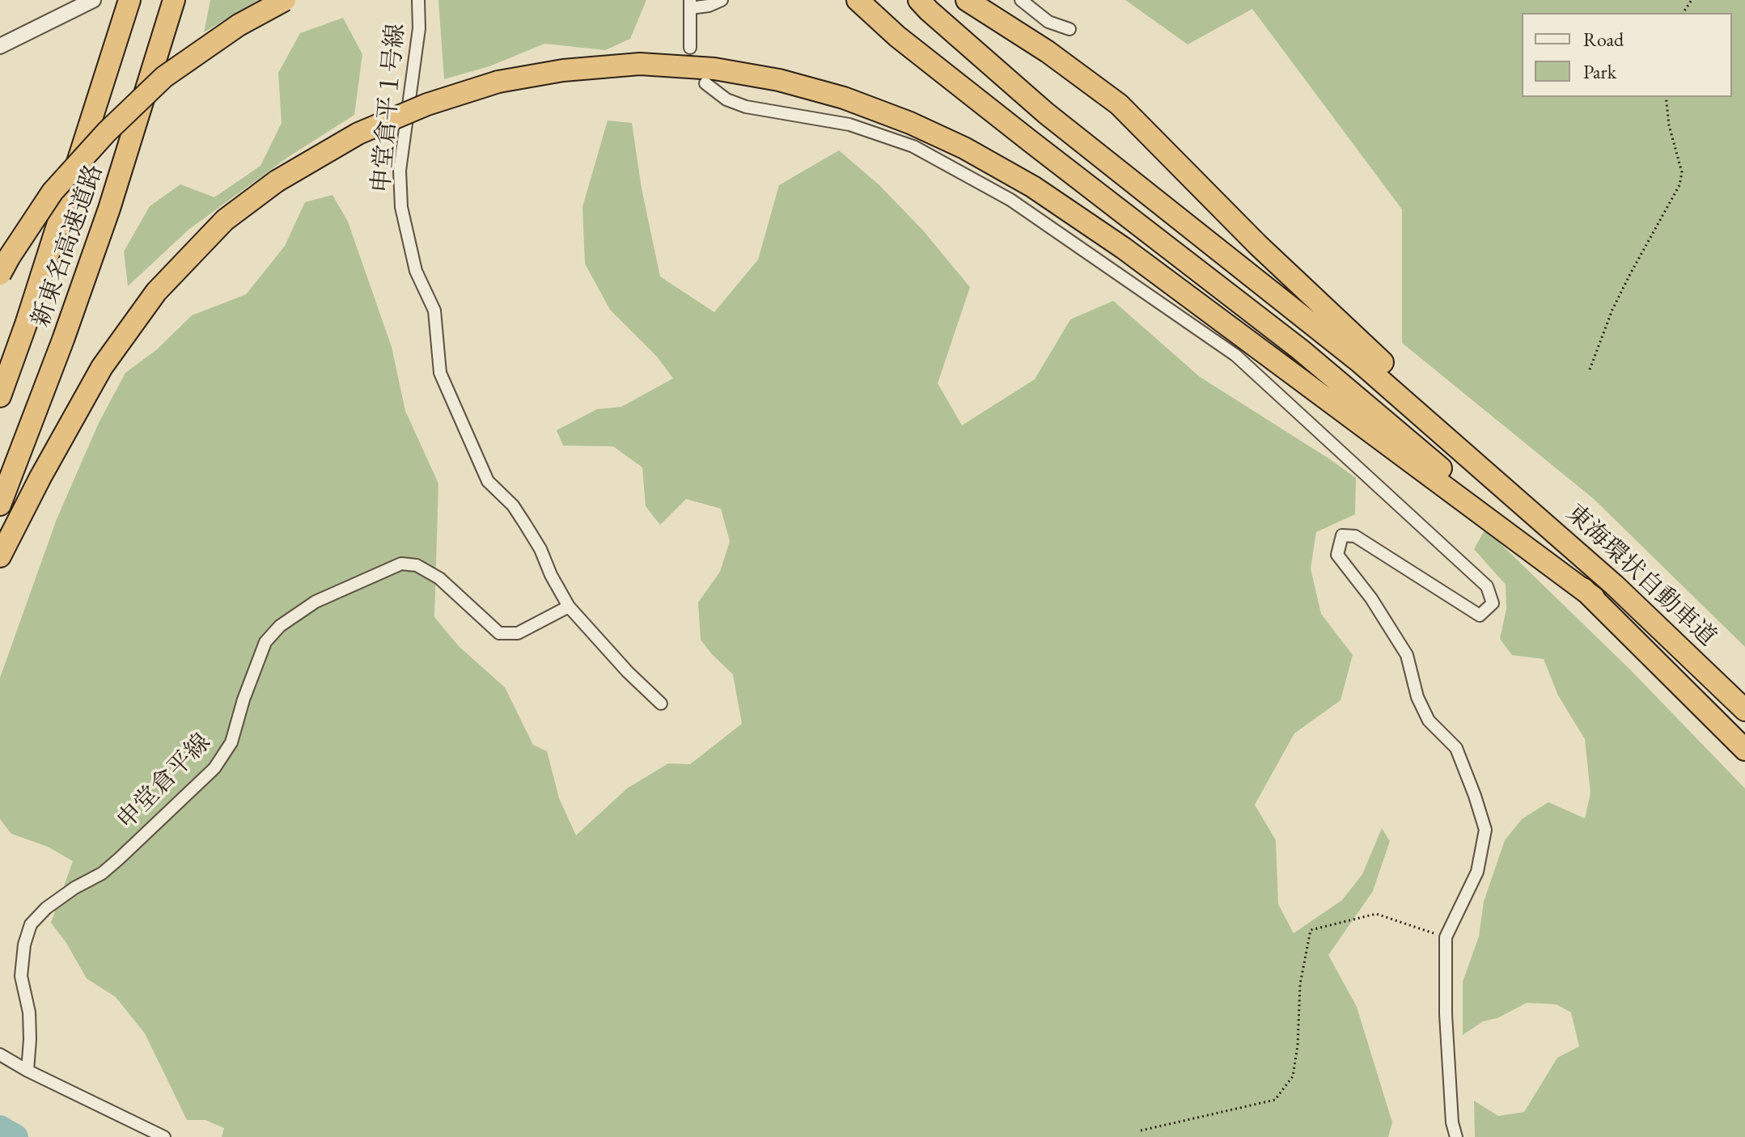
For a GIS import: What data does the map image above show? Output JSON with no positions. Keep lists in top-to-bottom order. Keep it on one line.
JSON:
{"streets":{"highway":["新東名高速道路","東海環状自動車道"],"street":["申堂倉平１号線","申堂倉平線"]},"crossings":[["申堂倉平１号線","申堂倉平線"]],"legend":["Road","Park"]}
